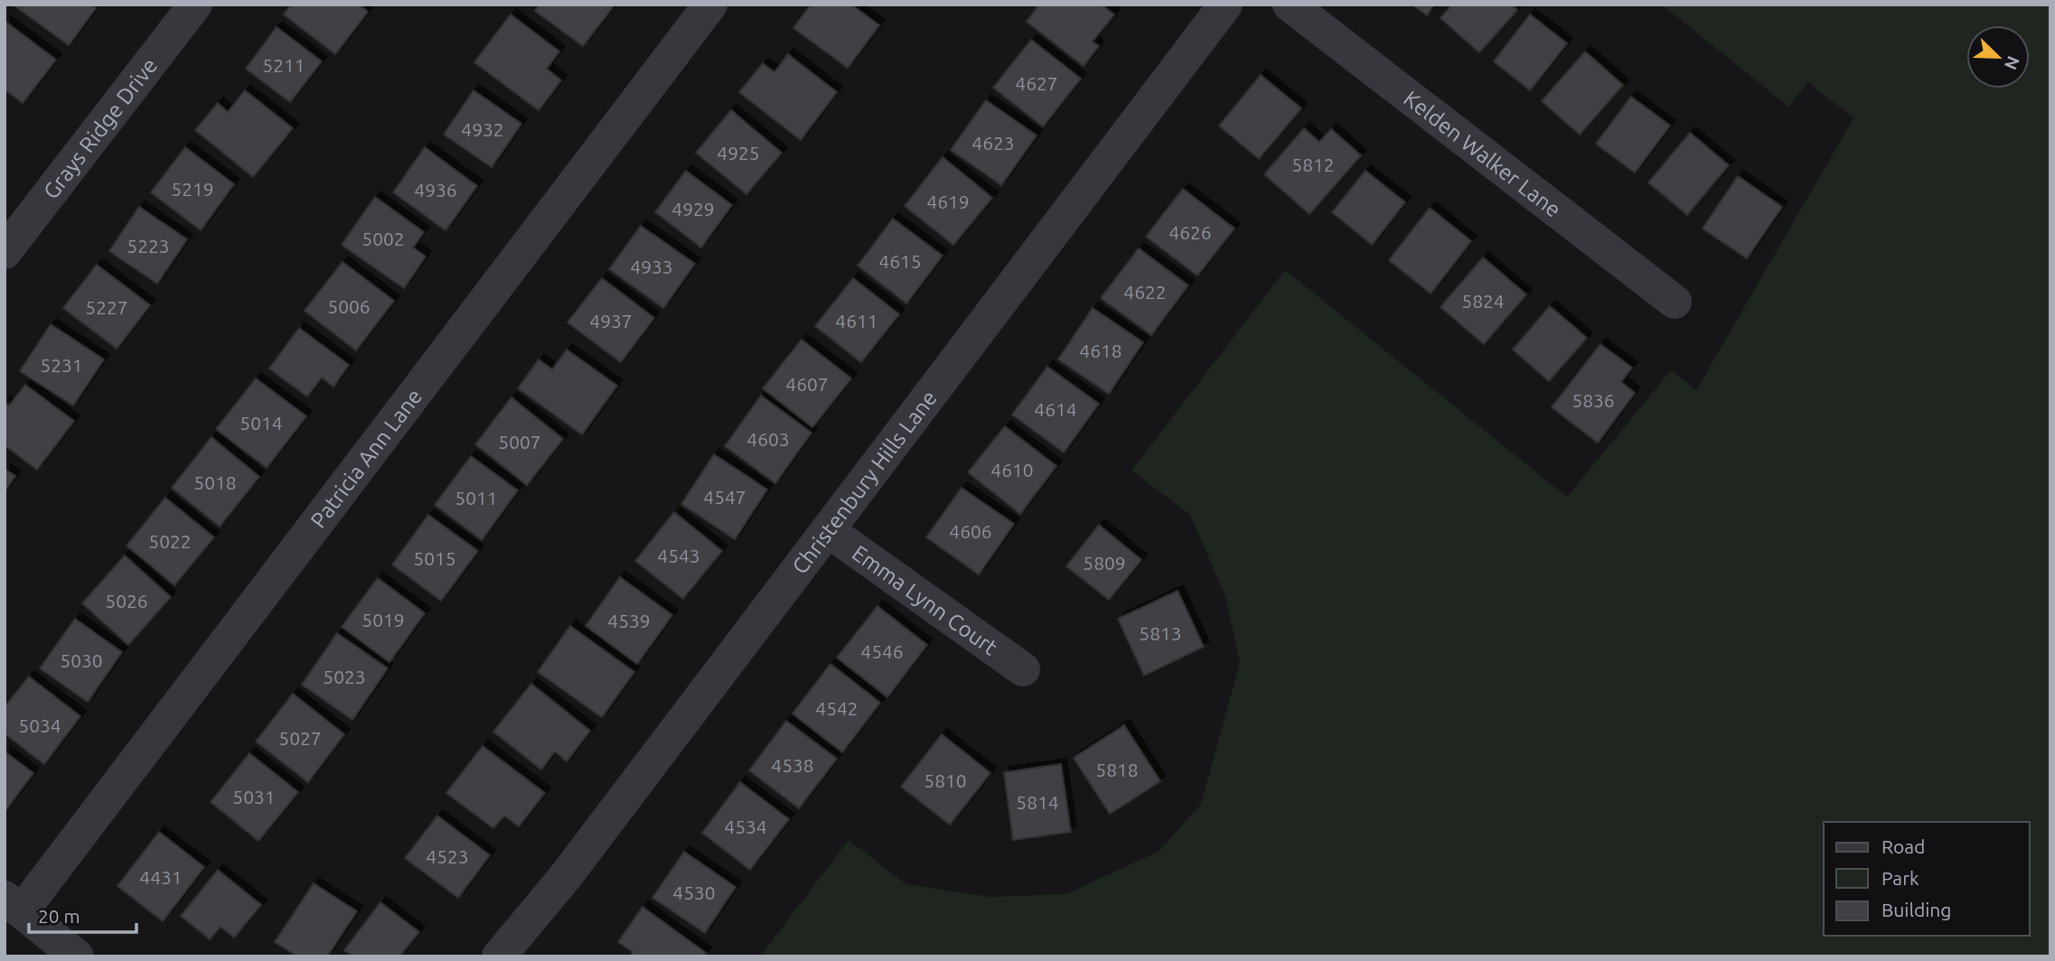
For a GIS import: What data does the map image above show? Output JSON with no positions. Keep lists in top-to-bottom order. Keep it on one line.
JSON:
{"streets":{"street":["Grays Ridge Drive","Kelden Walker Lane","Patricia Ann Lane","Christenbury Hills Lane","Emma Lynn Court"]},"crossings":[["Christenbury Hills Lane","Emma Lynn Court"]],"house_numbers":["5211","4627","4932","4623","4925","5812","5219","4936","4619","4929","4626","5002","5223","4615","4933","4622","5824","5006","5227","4937","4611","4618","5231","4607","5836","4614","5014","4603","5007","4610","5018","4547","5011","4606","5022","4543","5015","5809","5026","5019","4539","5813","4546","5030","5023","4542","5034","5027","4538","5818","5810","5031","5814","4534","4523","4431","4530"],"legend":["Road","Park","Building"],"scale_bar":"20 m","north":"bottom right"}
